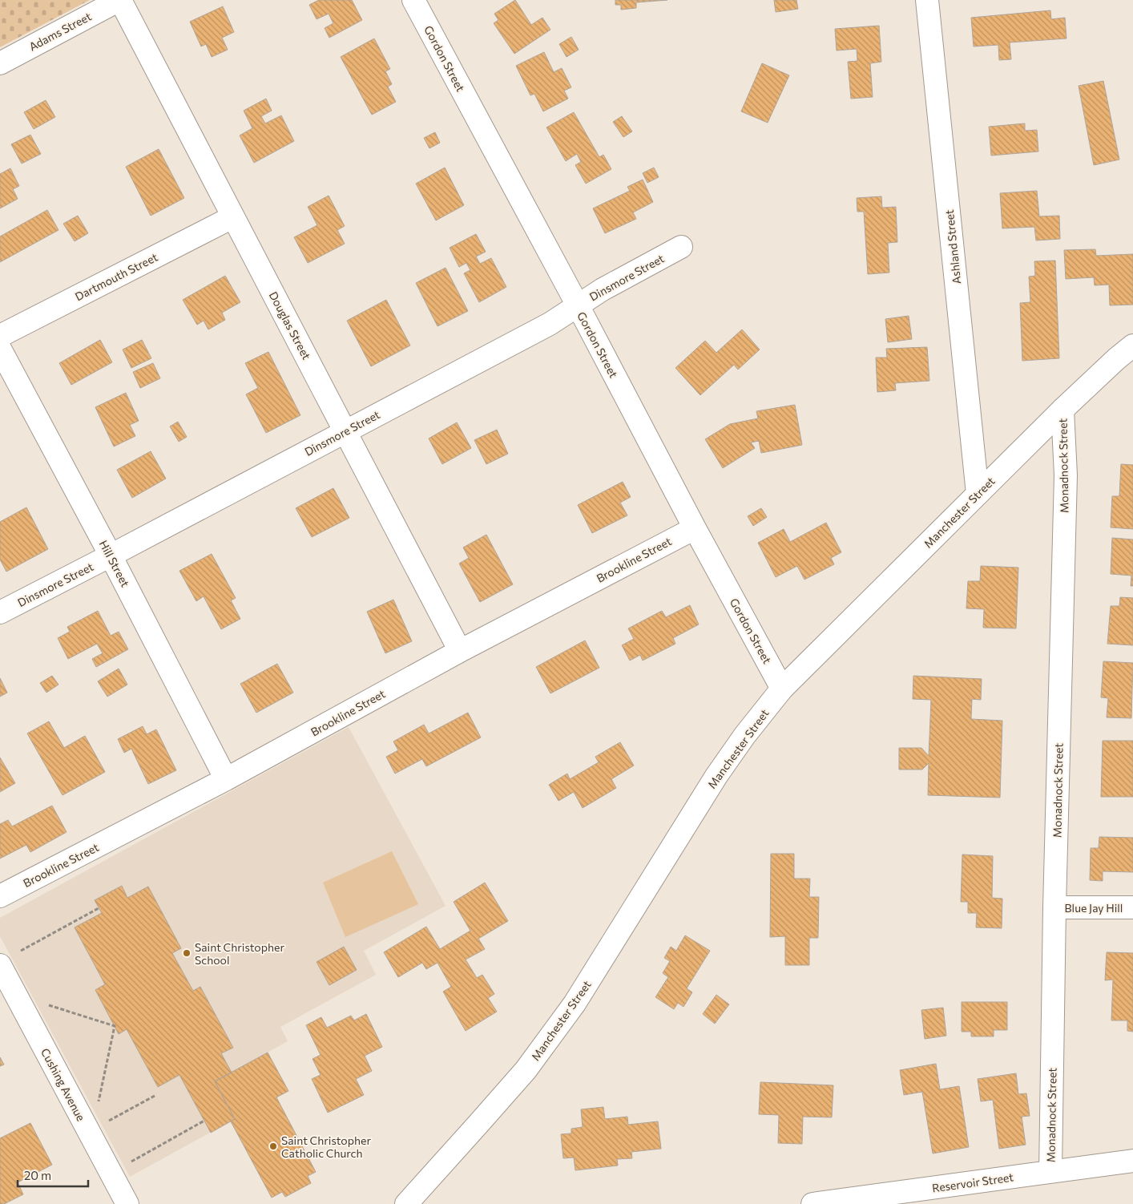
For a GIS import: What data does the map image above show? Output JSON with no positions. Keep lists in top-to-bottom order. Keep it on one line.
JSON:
{"streets":{"street":["Adams Street","Gordon Street","Ashland Street","Dartmouth Street","Dinsmore Street","Douglas Street","Monadnock Street","Manchester Street","Brookline Street","Hill Street","Blue Jay Hill","Cushing Avenue","Reservoir Street"]},"crossings":[["Adams Street","Douglas Street"],["Gordon Street","Dinsmore Street"],["Gordon Street","Manchester Street"],["Gordon Street","Brookline Street"],["Ashland Street","Manchester Street"],["Dartmouth Street","Douglas Street"],["Dinsmore Street","Douglas Street"],["Dinsmore Street","Hill Street"],["Douglas Street","Brookline Street"],["Monadnock Street","Manchester Street"],["Monadnock Street","Blue Jay Hill"],["Monadnock Street","Reservoir Street"],["Brookline Street","Hill Street"]],"places":["Saint Christopher School","Saint Christopher Catholic Church"],"scale_bar":"20 m"}
